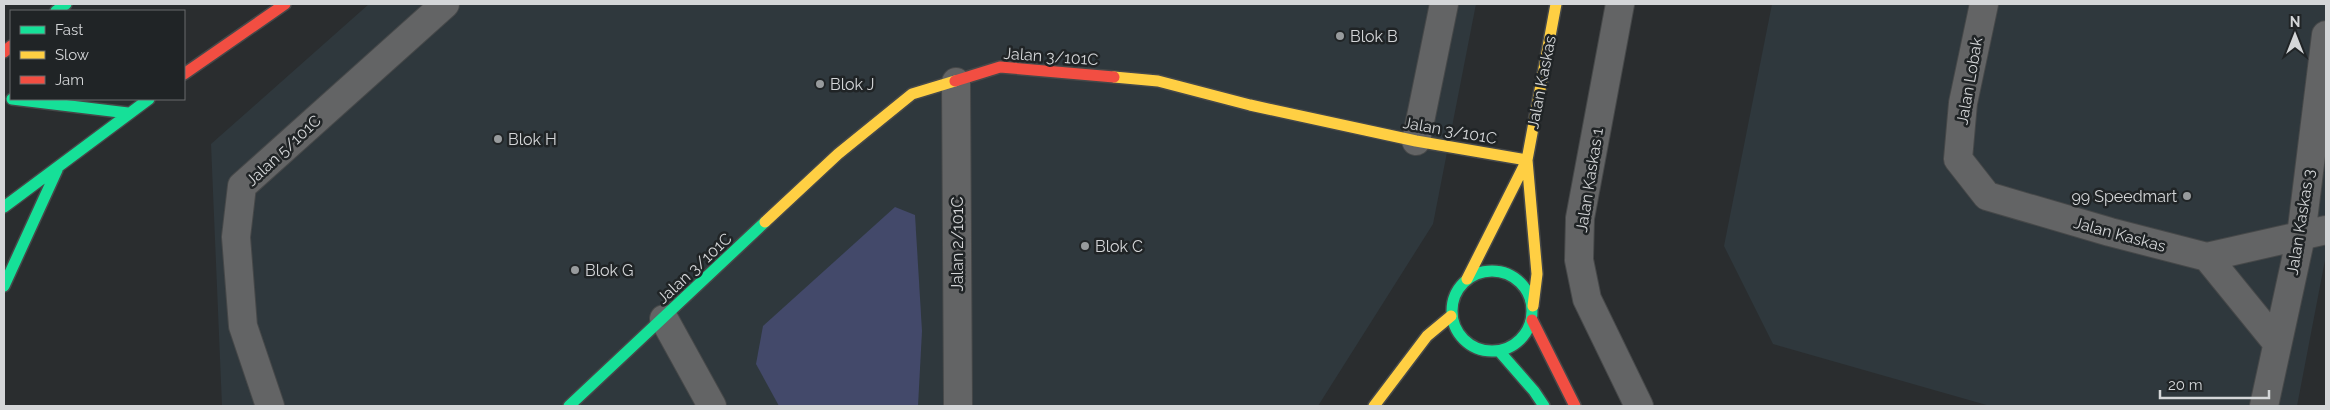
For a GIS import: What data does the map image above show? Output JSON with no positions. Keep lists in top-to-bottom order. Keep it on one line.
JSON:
{"streets":{"main road":["Jalan 3/101C","Jalan Kaskas"],"street":["Jalan Lobak","Jalan 5/101C","Jalan Kaskas 1","Jalan Kaskas 3","Jalan 2/101C"]},"crossings":[["Jalan 3/101C","Jalan Kaskas"],["Jalan 3/101C","Jalan 2/101C"],["Jalan Lobak","Jalan Kaskas"],["Jalan Kaskas","Jalan Kaskas 3"]],"places":["Blok B","Blok J","Blok H","99 Speedmart","Blok C","Blok G"],"legend":["Fast","Slow","Jam"],"scale_bar":"20 m","north":"top"}
